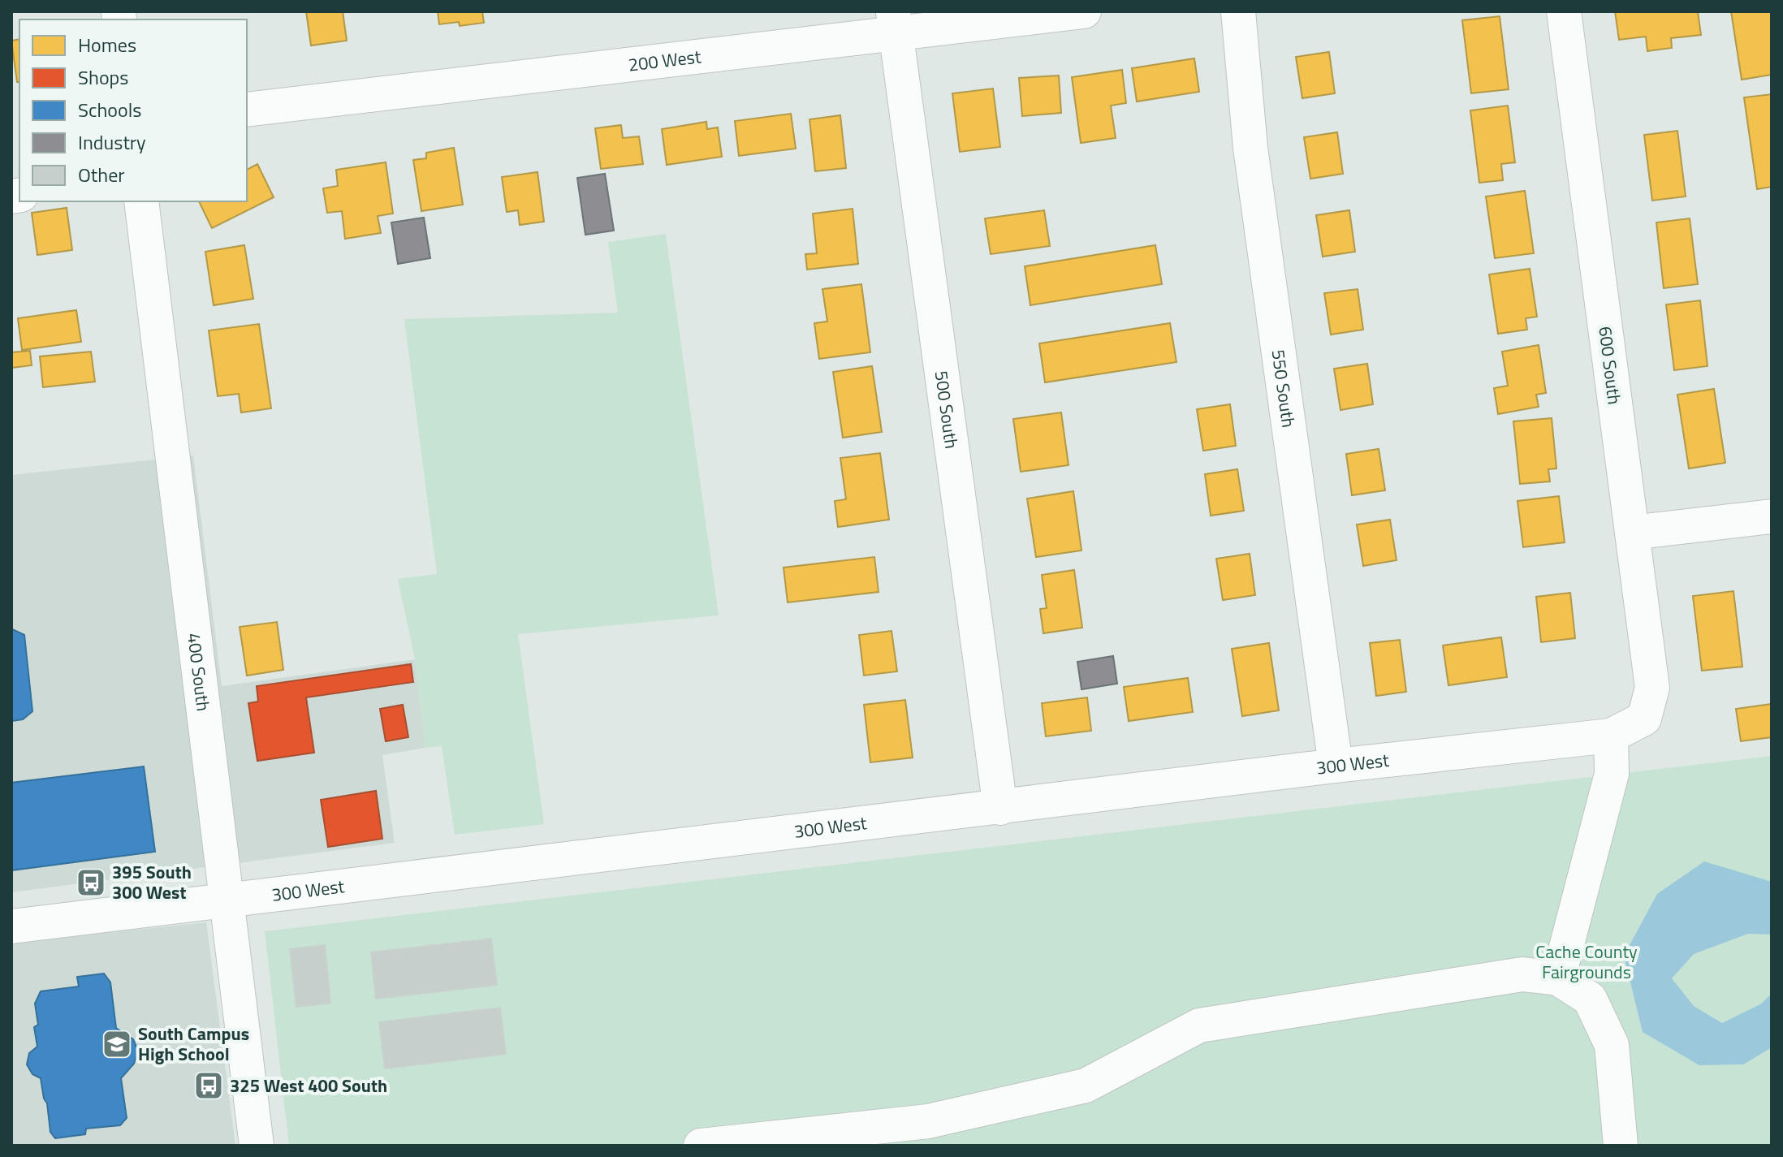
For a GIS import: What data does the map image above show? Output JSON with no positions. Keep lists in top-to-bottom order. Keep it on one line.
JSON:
{"streets":{"street":["200 West","600 South","550 South","500 South","400 South","300 West"]},"crossings":[["200 West","500 South"],["600 South","300 West"],["550 South","300 West"],["500 South","300 West"],["400 South","300 West"]],"parks":["Cache County Fairgrounds"],"places":{"bus stop":["395 South 300 West","325 West 400 South"],"school or university":["South Campus High School"]},"legend":["Homes","Shops","Schools","Industry","Other"]}
